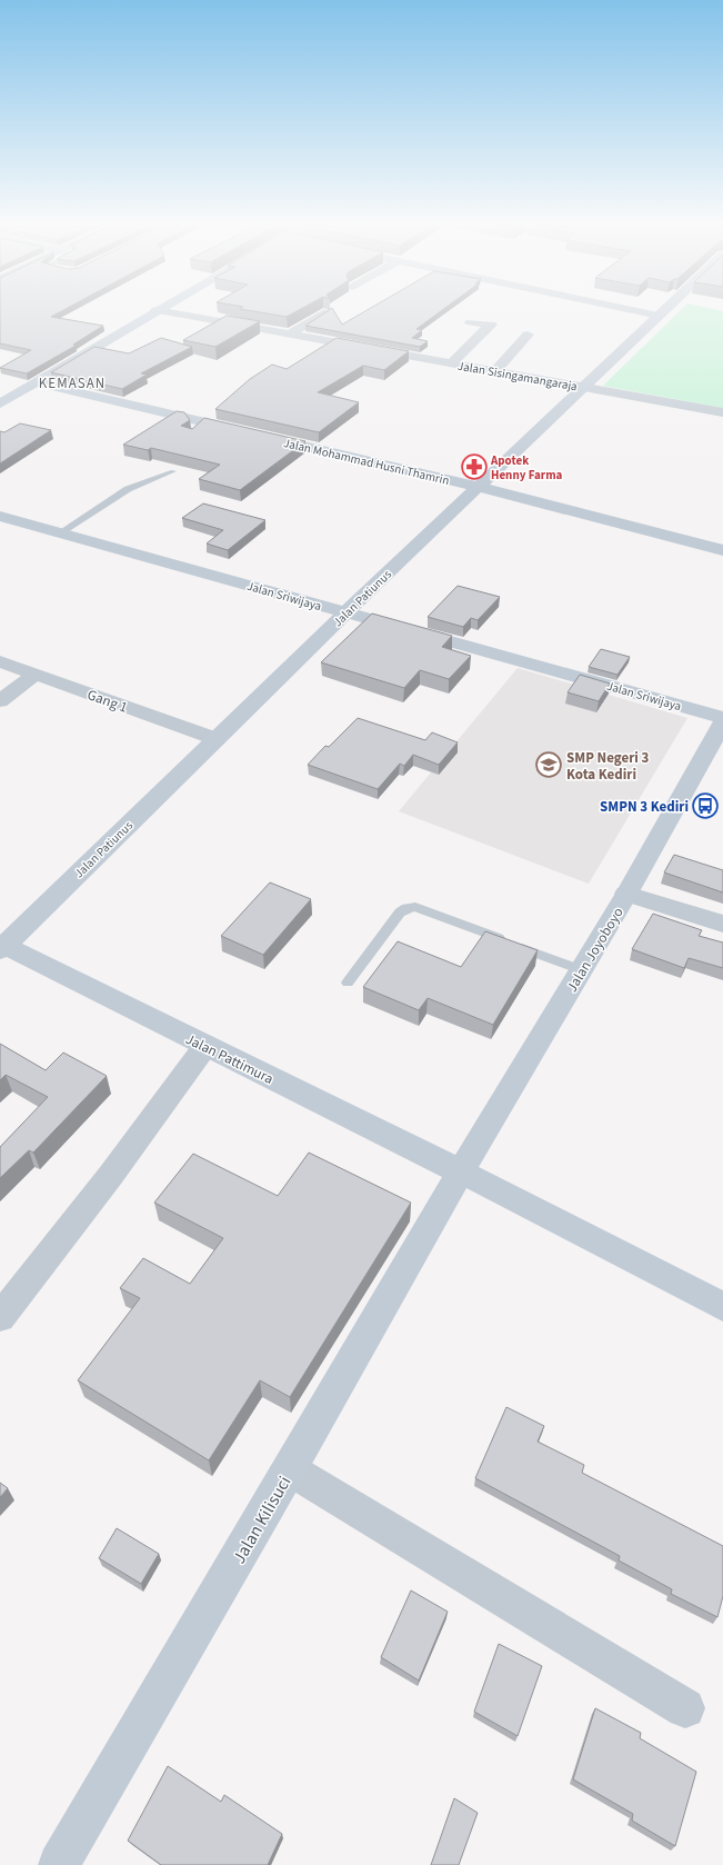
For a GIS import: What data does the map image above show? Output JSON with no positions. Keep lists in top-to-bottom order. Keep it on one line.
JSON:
{"streets":{"street":["Jalan Sisingamangaraja","Jalan Mohammad Husni Thamrin","Jalan Sriwijaya","Jalan Patiunus","Gang 1","Jalan Joyoboyo","Jalan Pattimura","Jalan Kilisuci"]},"crossings":[["Jalan Sisingamangaraja","Jalan Patiunus"],["Jalan Mohammad Husni Thamrin","Jalan Patiunus"],["Jalan Sriwijaya","Jalan Patiunus"],["Jalan Patiunus","Gang 1"],["Jalan Patiunus","Jalan Pattimura"],["Jalan Joyoboyo","Jalan Pattimura"],["Jalan Joyoboyo","Jalan Kilisuci"],["Jalan Pattimura","Jalan Kilisuci"]],"districts":["KEMASAN"],"places":{"pharmacy":["Apotek Henny Farma"],"school or university":["SMP Negeri 3 Kota Kediri"],"bus stop":["SMPN 3 Kediri"]}}
